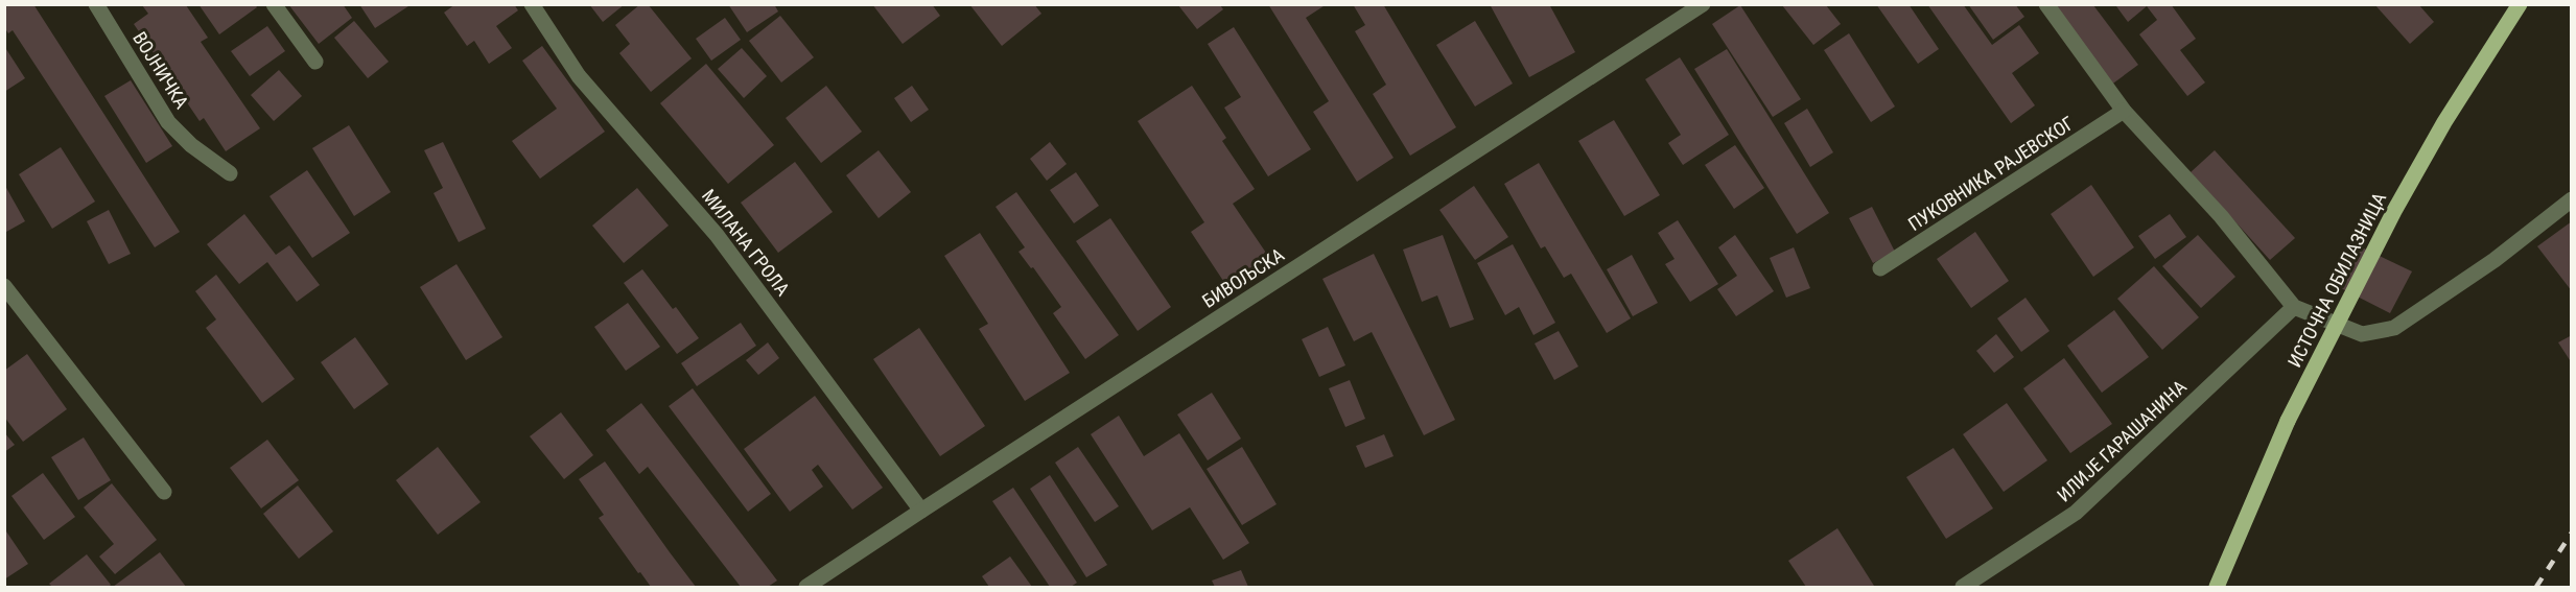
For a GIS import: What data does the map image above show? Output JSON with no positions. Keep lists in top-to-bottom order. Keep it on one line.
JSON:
{"streets":{"main road":["ИСТОЧНА ОБИЛАЗНИЦА"],"street":["ВОЈНИЧКА","ПУКОВНИКА РАЈЕВСКОГ","МИЛАНА ГРОЛА","БИВОЉСКА","ИЛИЈЕ ГАРАШАНИНА"]},"crossings":[["МИЛАНА ГРОЛА","БИВОЉСКА"]]}
